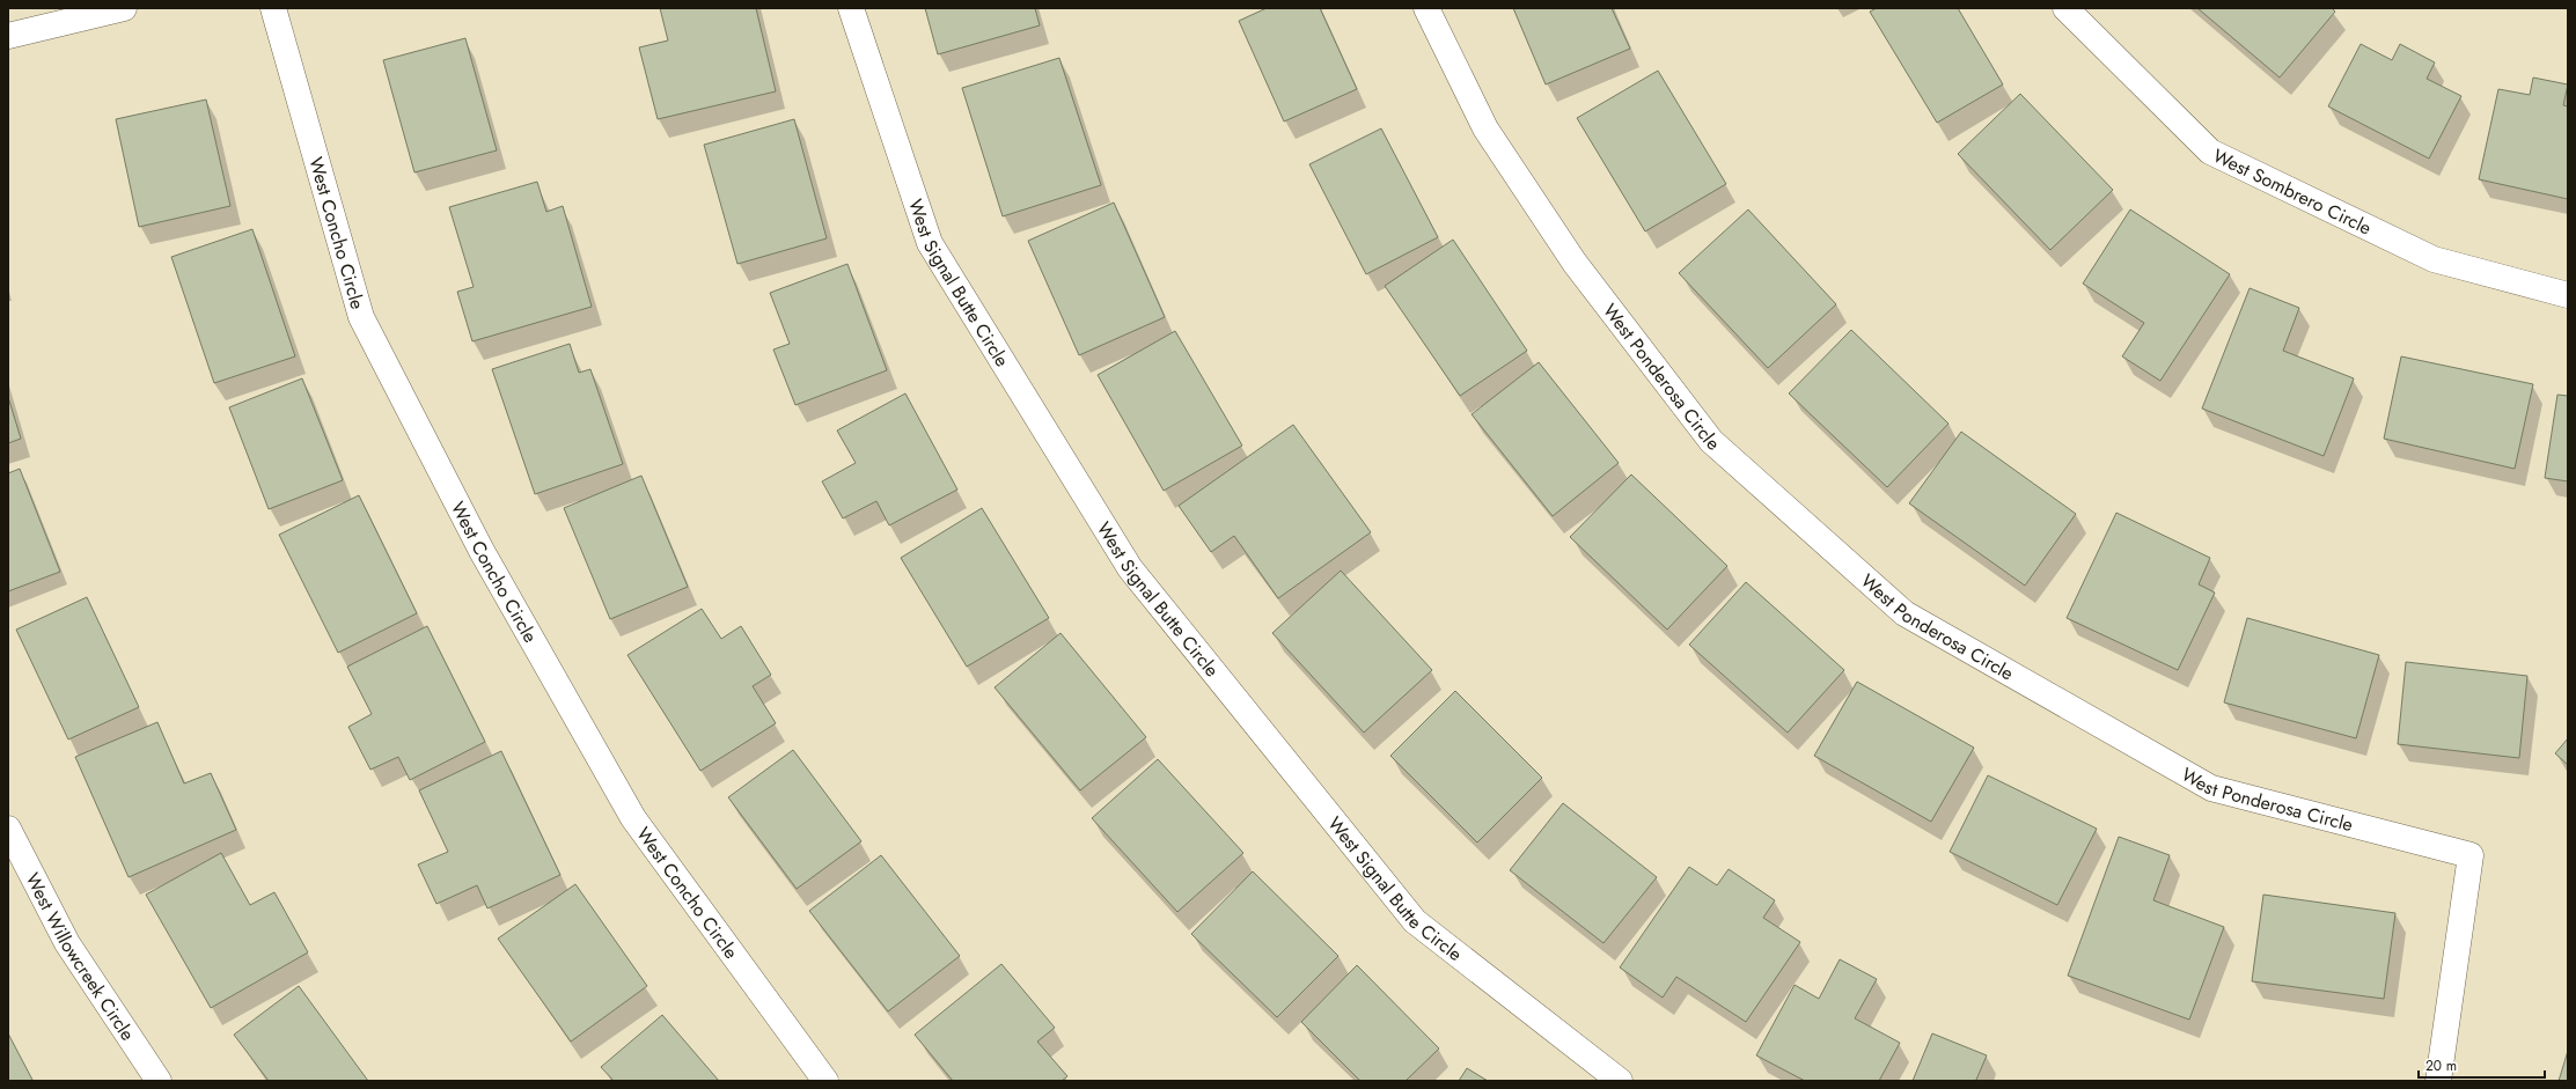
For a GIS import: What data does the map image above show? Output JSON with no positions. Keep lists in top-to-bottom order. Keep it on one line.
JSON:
{"streets":{"street":["West Sombrero Circle","West Concho Circle","West Signal Butte Circle","West Ponderosa Circle","West Willowcreek Circle"]},"scale_bar":"20 m"}
